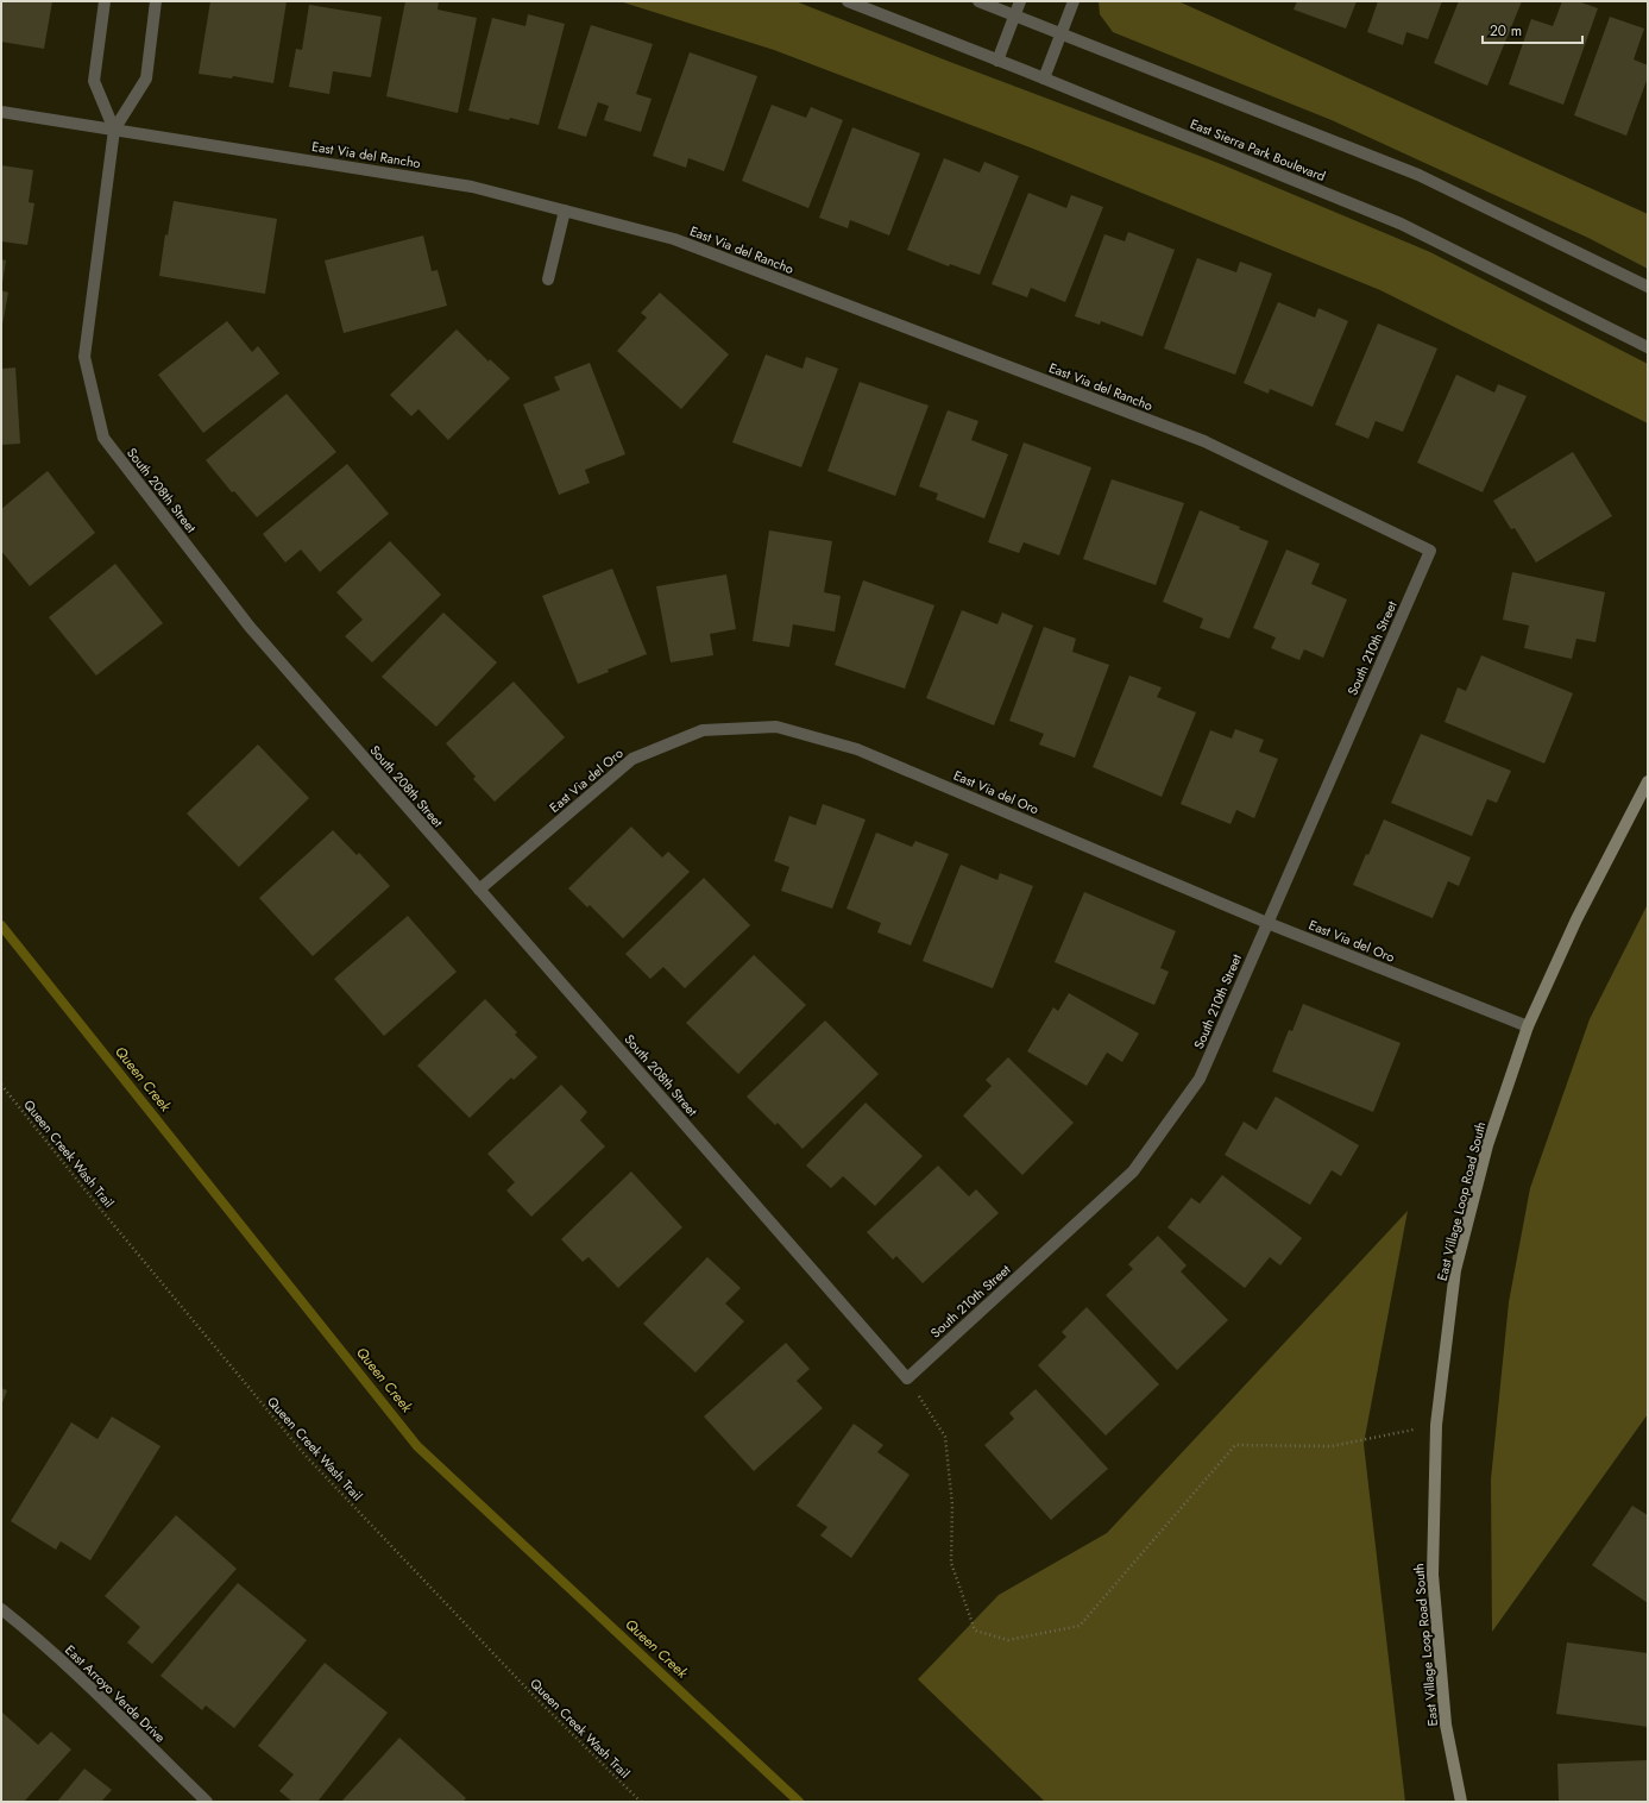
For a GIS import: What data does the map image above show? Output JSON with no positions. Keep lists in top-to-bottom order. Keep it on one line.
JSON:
{"streets":{"street":["East Sierra Park Boulevard","East Via del Rancho","South 208th Street","South 210th Street","East Via del Oro","East Village Loop Road South","East Arroyo Verde Drive"],"path":["Queen Creek Wash Trail"]},"crossings":[["East Via del Rancho","South 208th Street"],["East Via del Rancho","South 210th Street"],["South 208th Street","South 210th Street"],["South 208th Street","East Via del Oro"],["South 210th Street","East Via del Oro"],["East Via del Oro","East Village Loop Road South"]],"water":["Queen Creek"],"scale_bar":"20 m"}
